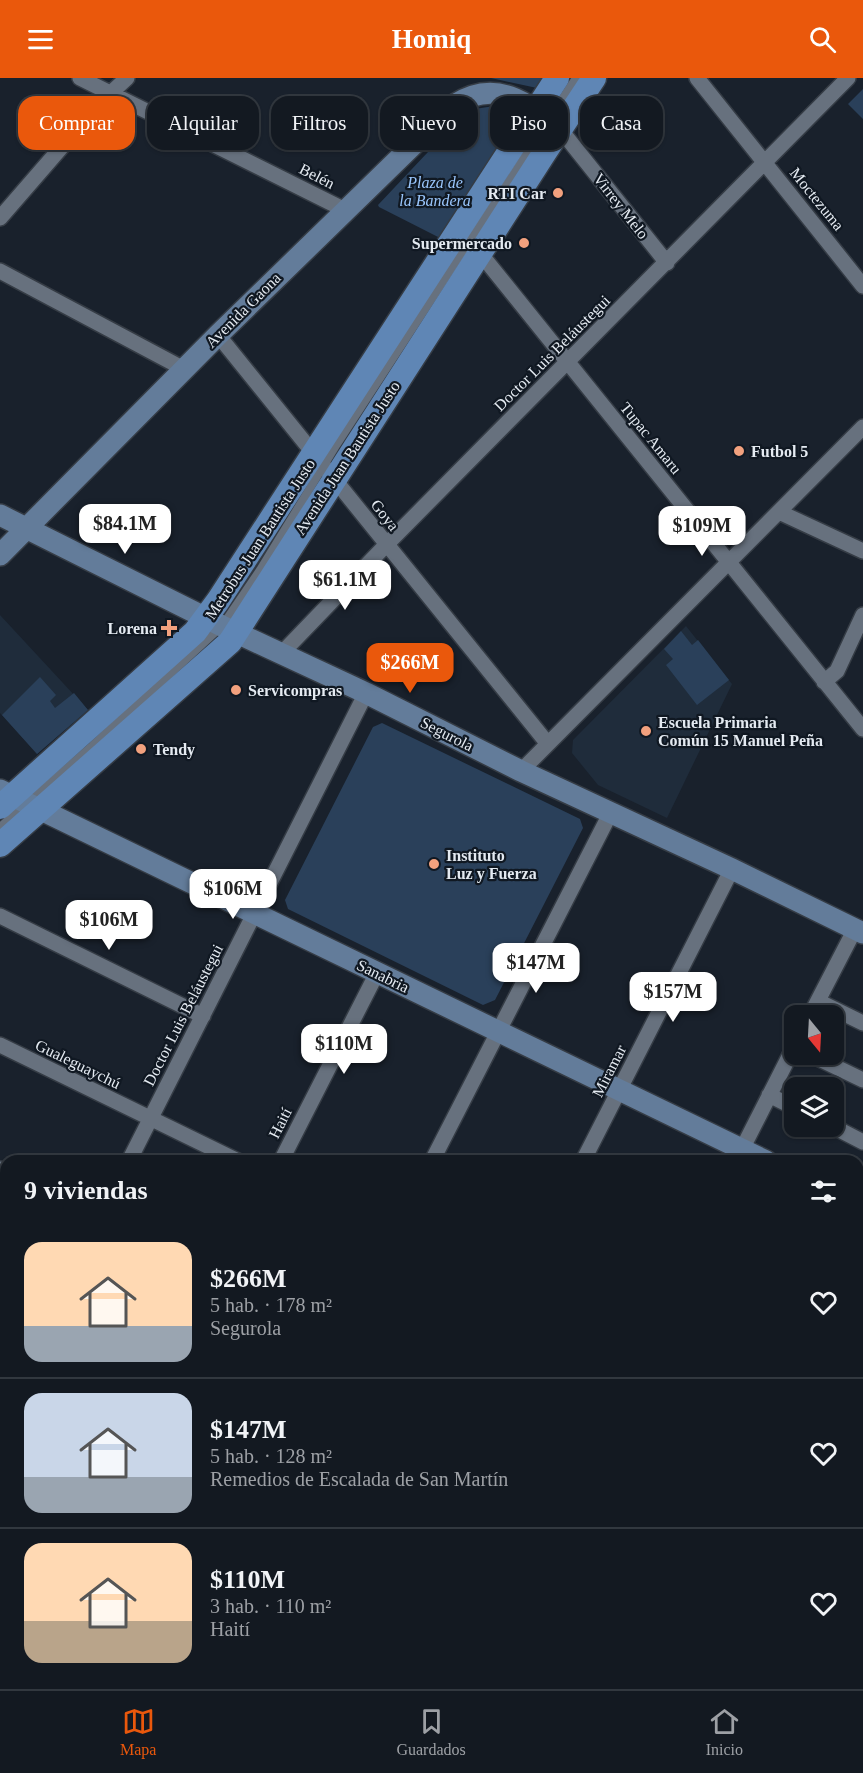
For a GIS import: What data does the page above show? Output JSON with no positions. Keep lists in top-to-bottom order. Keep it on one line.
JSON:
{"streets":{"main road":["Avenida Juan Bautista Justo"],"street":["Belén","Moctezuma","Virrey Melo","Avenida Gaona","Doctor Luis Beláustegui","Tupac Amaru","Goya","Segurola","Sanabria","Gualeguaychú","Miramar","Haití"],"lane":["Metrobus Juan Bautista Justo"]},"crossings":[["Belén","Avenida Gaona"],["Moctezuma","Doctor Luis Beláustegui"],["Virrey Melo","Avenida Gaona"],["Virrey Melo","Doctor Luis Beláustegui"],["Avenida Gaona","Goya"],["Avenida Gaona","Segurola"],["Doctor Luis Beláustegui","Tupac Amaru"],["Doctor Luis Beláustegui","Goya"],["Doctor Luis Beláustegui","Segurola"],["Doctor Luis Beláustegui","Sanabria"],["Doctor Luis Beláustegui","Gualeguaychú"],["Tupac Amaru","Avenida Juan Bautista Justo"],["Avenida Juan Bautista Justo","Goya"],["Avenida Juan Bautista Justo","Metrobus Juan Bautista Justo"],["Avenida Juan Bautista Justo","Segurola"],["Avenida Juan Bautista Justo","Sanabria"],["Goya","Metrobus Juan Bautista Justo"],["Segurola","Miramar"],["Sanabria","Miramar"],["Sanabria","Haití"]],"parks":["Plaza de la Bandera"],"places":{"other":["RTI Car","Supermercado","Futbol 5","Servicompras","Escuela Primaria Común 15 Manuel Peña","Tendy","Instituto Luz y Fuerza"],"health":["Lorena"]},"north":"bottom","page":{"header":"Homiq","chip":["Comprar","Alquilar","Filtros","Nuevo","Piso","Casa"],"price":["$84.1M","$109M","$61.1M","$266M","$106M","$106M","$147M","$157M","$110M"],"heading":"9 viviendas","list":[{"name":"$266M","note":"5 hab. · 178 m² · Segurola"},{"name":"$147M","note":"5 hab. · 128 m² · Remedios de Escalada de San Martín"},{"name":"$110M","note":"3 hab. · 110 m² · Haití"}],"tabs":["Mapa","Guardados","Inicio"]}}
